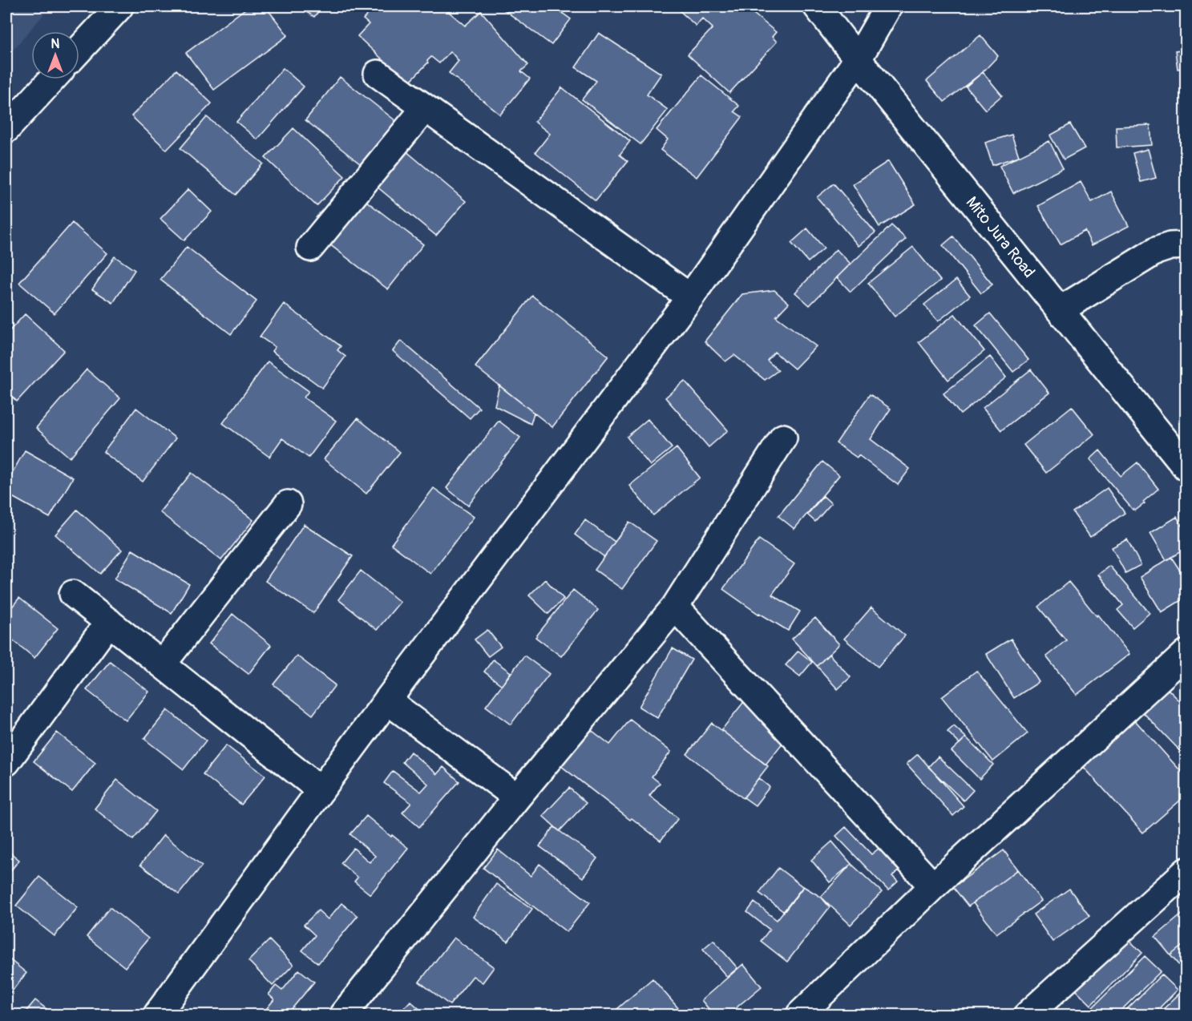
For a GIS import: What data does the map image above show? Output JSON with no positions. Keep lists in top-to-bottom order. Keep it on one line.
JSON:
{"streets":{"street":["Mito Jura Road"]},"north":"top"}
